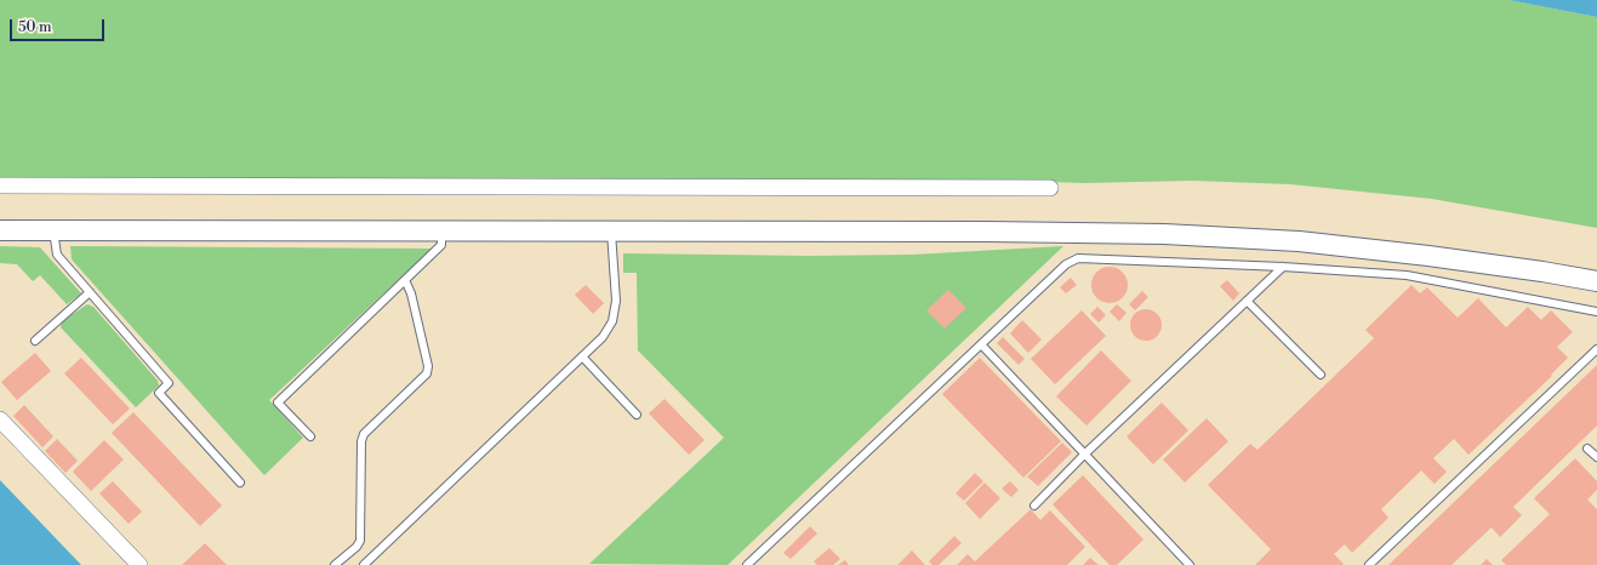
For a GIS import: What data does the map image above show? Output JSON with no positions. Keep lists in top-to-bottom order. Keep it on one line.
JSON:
{"scale_bar":"50 m"}
